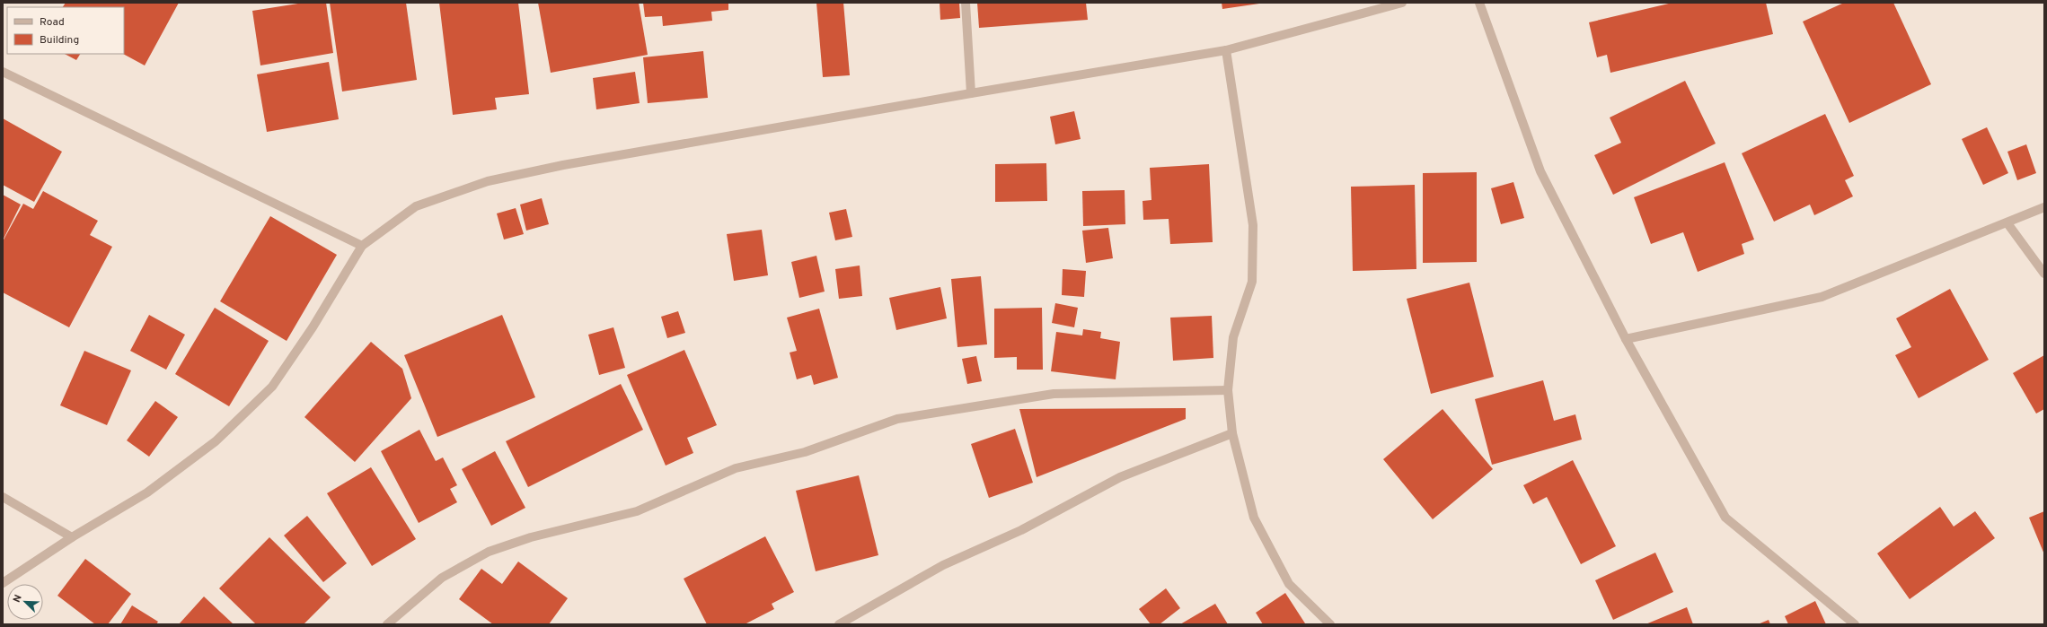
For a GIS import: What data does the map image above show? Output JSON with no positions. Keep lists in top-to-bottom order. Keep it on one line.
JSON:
{"legend":["Road","Building"],"north":"top left"}
